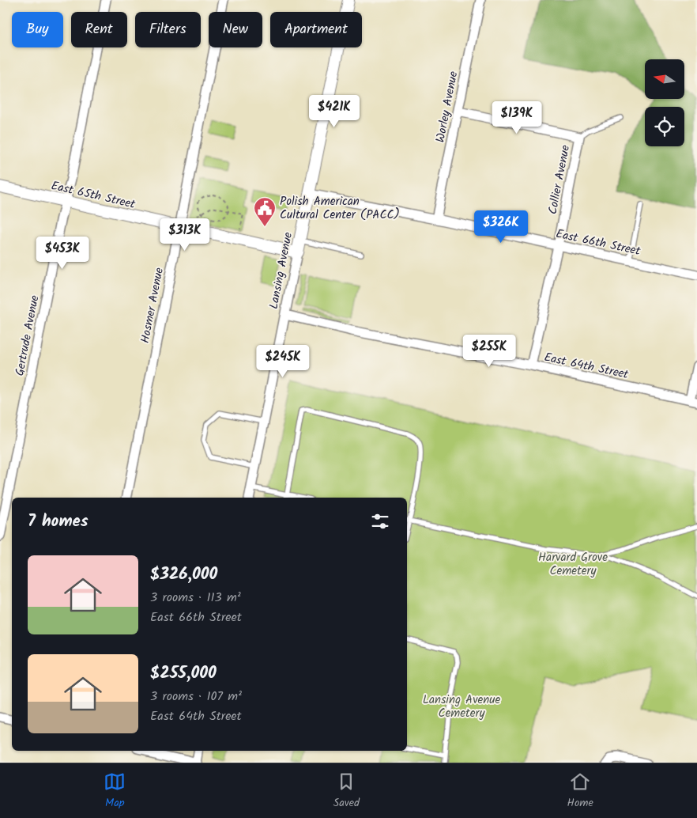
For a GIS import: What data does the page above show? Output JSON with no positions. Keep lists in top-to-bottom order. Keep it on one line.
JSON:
{"streets":{"street":["Worley Avenue","Collier Avenue","East 65th Street","East 66th Street","Lansing Avenue","Hosmer Avenue","Gertrude Avenue","East 64th Street"]},"crossings":[["Worley Avenue","East 66th Street"],["Collier Avenue","East 66th Street"],["Collier Avenue","East 64th Street"],["East 65th Street","Lansing Avenue"],["East 65th Street","Hosmer Avenue"],["East 65th Street","Gertrude Avenue"],["East 66th Street","Lansing Avenue"],["Lansing Avenue","East 64th Street"]],"parks":["Harvard Grove Cemetery","Lansing Avenue Cemetery"],"places":{"public building":["Polish American Cultural Center (PACC)"]},"north":"left","page":{"chip":["Buy","Rent","Filters","New","Apartment"],"price":["$421K","$139K","$326K","$313K","$453K","$255K","$245K"],"heading":"7 homes","list":[{"name":"$326,000","note":"3 rooms · 113 m² · East 66th Street"},{"name":"$255,000","note":"3 rooms · 107 m² · East 64th Street"}],"tabs":["Map","Saved","Home"]}}
